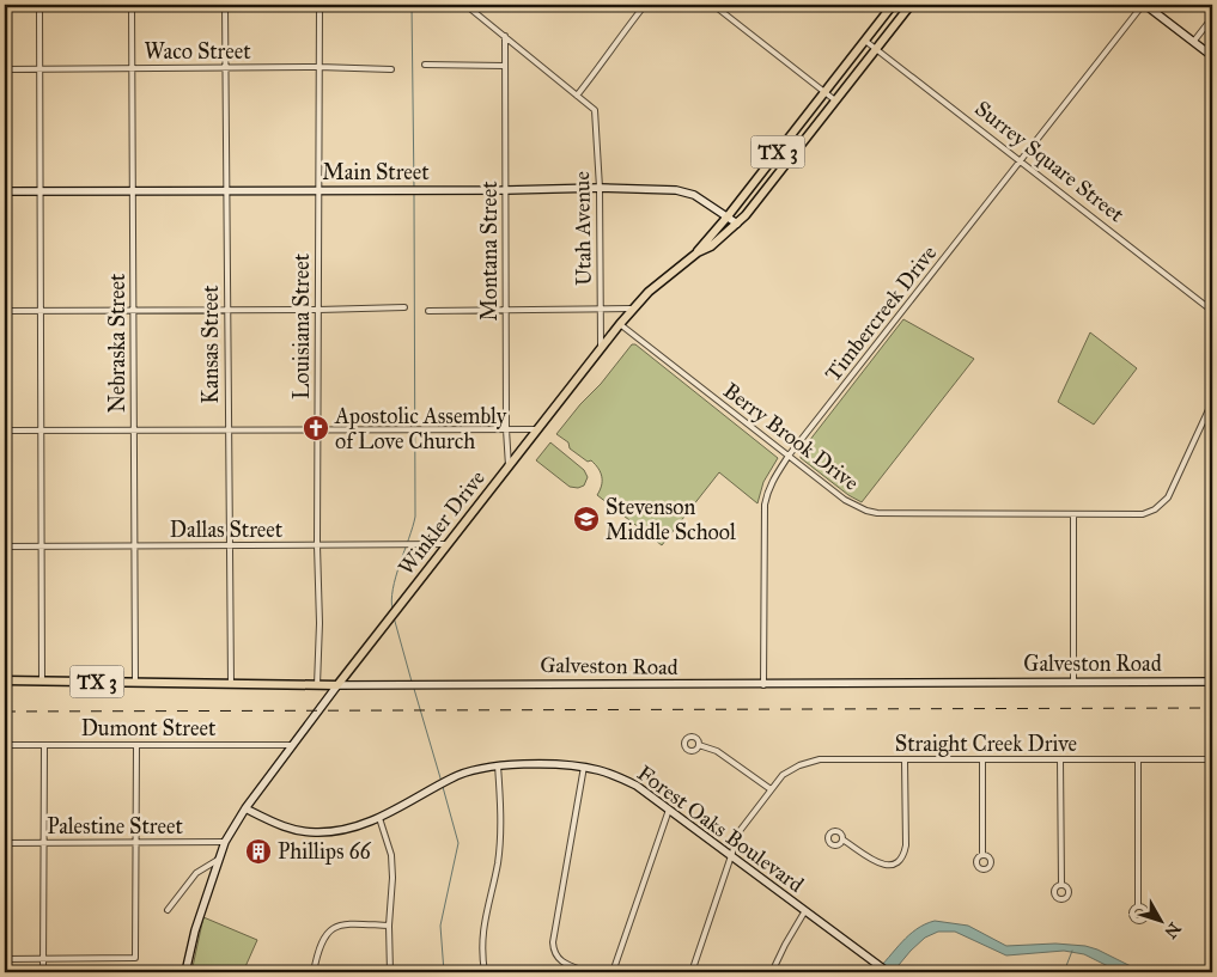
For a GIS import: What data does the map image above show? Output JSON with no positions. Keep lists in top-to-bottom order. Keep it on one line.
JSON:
{"streets":{"main road":["TX 3","Winkler Drive","Galveston Road"],"street":["Waco Street","Surrey Square Street","Main Street","Utah Avenue","Montana Street","Timbercreek Drive","Louisiana Street","Nebraska Street","Kansas Street","Berry Brook Drive","Dallas Street","Dumont Street","Straight Creek Drive","Palestine Street","Forest Oaks Boulevard"]},"crossings":[["Waco Street","Louisiana Street"],["Waco Street","Nebraska Street"],["Waco Street","Kansas Street"],["Surrey Square Street","Timbercreek Drive"],["Surrey Square Street","Winkler Drive"],["Main Street","Utah Avenue"],["Main Street","Montana Street"],["Main Street","Louisiana Street"],["Main Street","Nebraska Street"],["Main Street","Kansas Street"],["Main Street","Winkler Drive"],["Utah Avenue","Winkler Drive"],["Montana Street","Winkler Drive"],["Timbercreek Drive","Berry Brook Drive"],["Timbercreek Drive","Galveston Road"],["Louisiana Street","Dallas Street"],["Louisiana Street","Galveston Road"],["Nebraska Street","Dallas Street"],["Nebraska Street","Galveston Road"],["Kansas Street","Dallas Street"],["Kansas Street","Galveston Road"],["Berry Brook Drive","Winkler Drive"],["Winkler Drive","Dallas Street"],["Winkler Drive","Galveston Road"],["Straight Creek Drive","Forest Oaks Boulevard"]],"places":{"church":["Apostolic Assembly of Love Church"],"school or university":["Stevenson Middle School"],"building":["Phillips 66"]},"north":"bottom right"}
